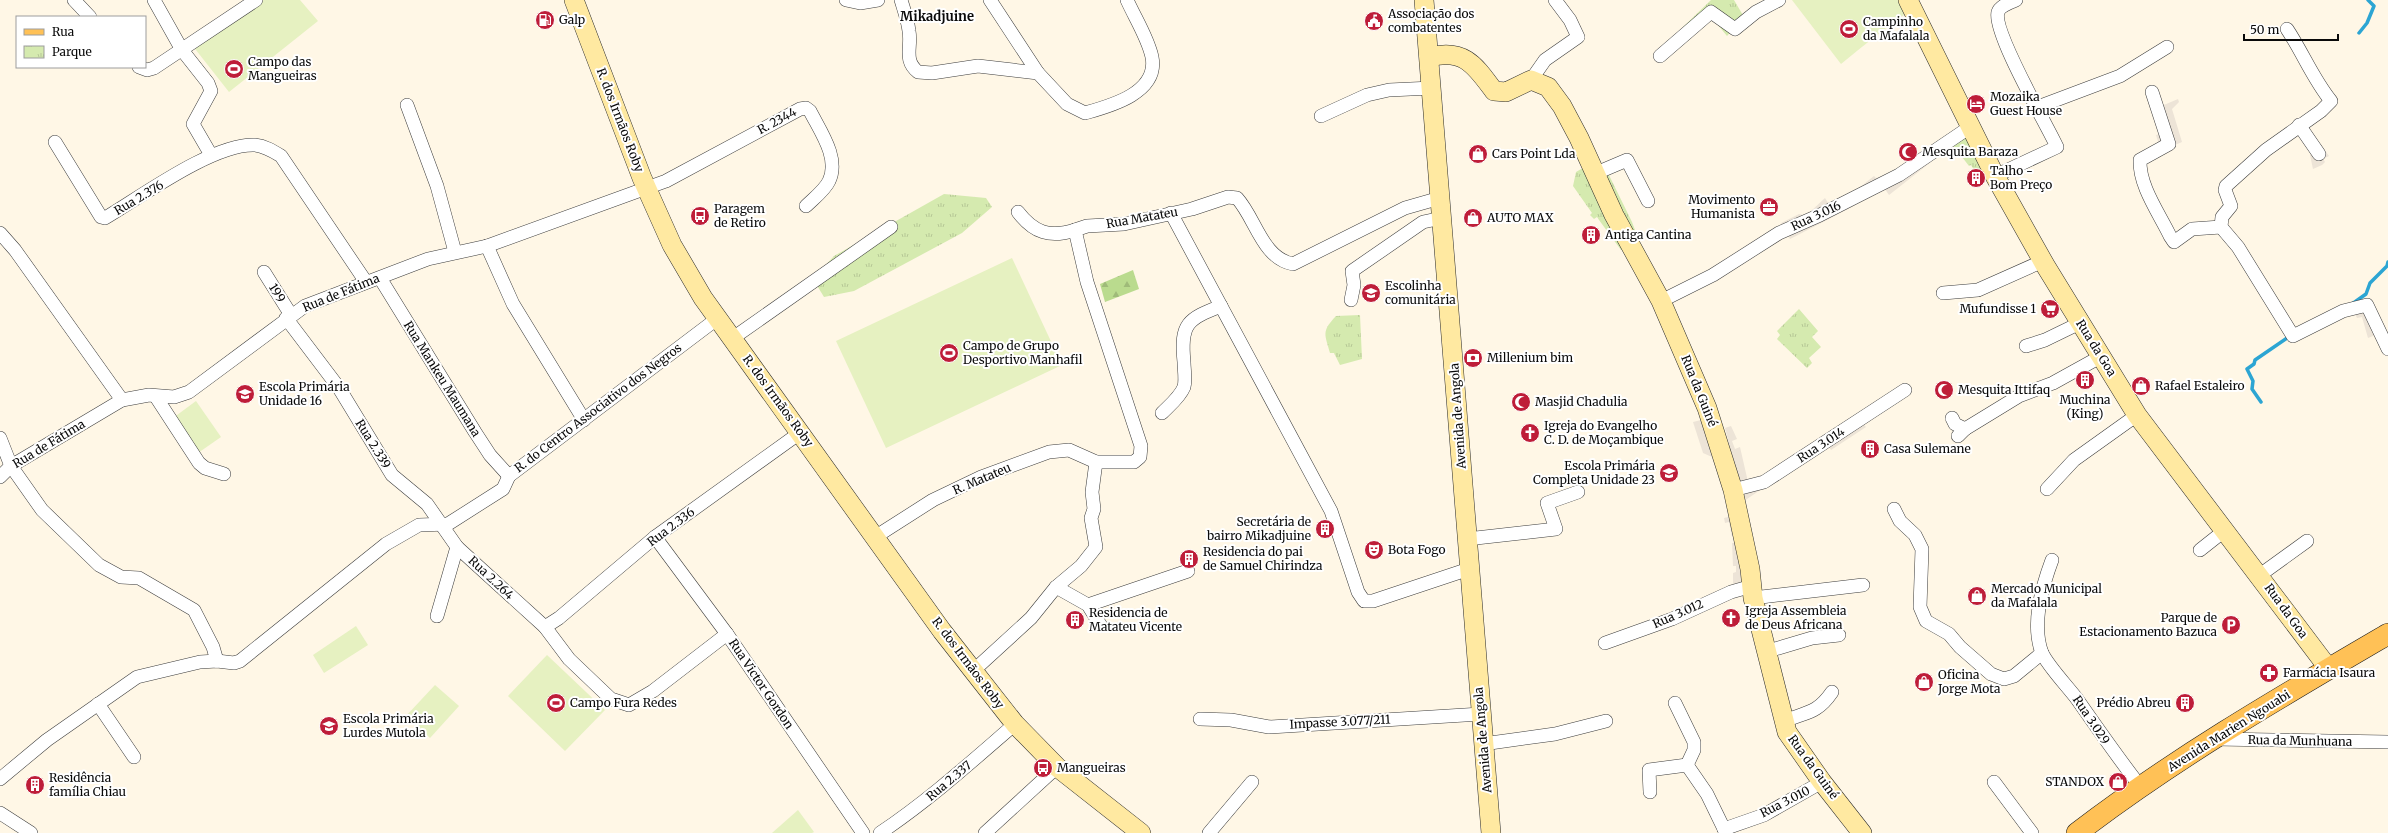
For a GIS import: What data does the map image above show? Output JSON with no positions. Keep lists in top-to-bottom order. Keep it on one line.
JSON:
{"streets":{"main road":["Avenida Marien Ngouabi"],"street":["R. dos Irmãos Roby","R. 2344","Rua 2.376","Rua 3.016","Rua Matateu","199","Rua de Fátima","Rua da Goa","Rua Mankeu Maumana","Rua da Guiné","R. do Centro Associativo dos Negros","Avenida de Angola","Rua 2.339","Rua 3.014","R. Matateu","Rua 2.336","Rua 2.264","Rua 3.012","Rua Victor Gordon","Rua 3.029","Impasse 3.077/211","Rua da Munhuana","Rua 2.337","Rua 3.010"]},"crossings":[["R. dos Irmãos Roby","R. 2344"],["R. dos Irmãos Roby","Rua de Fátima"],["R. dos Irmãos Roby","R. do Centro Associativo dos Negros"],["R. dos Irmãos Roby","R. Matateu"],["R. dos Irmãos Roby","Rua 2.336"],["R. dos Irmãos Roby","Rua 2.337"],["R. 2344","Rua de Fátima"],["Rua 3.016","Rua da Goa"],["Rua 3.016","Rua da Guiné"],["Rua Matateu","Avenida de Angola"],["199","Rua de Fátima"],["199","Rua 2.339"],["Rua de Fátima","Rua Mankeu Maumana"],["Rua de Fátima","Rua 2.339"],["Rua da Goa","Avenida Marien Ngouabi"],["Rua Mankeu Maumana","R. do Centro Associativo dos Negros"],["Rua da Guiné","Rua 3.014"],["Rua da Guiné","Rua 3.012"],["Rua da Guiné","Rua 3.010"],["R. do Centro Associativo dos Negros","Rua 2.339"],["R. do Centro Associativo dos Negros","Rua 2.264"],["Avenida de Angola","Impasse 3.077/211"],["Rua 2.339","Rua 2.264"],["Rua 2.336","Rua 2.264"],["Rua 2.336","Rua Victor Gordon"],["Rua 2.264","Rua Victor Gordon"],["Rua 3.029","Avenida Marien Ngouabi"],["Avenida Marien Ngouabi","Rua da Munhuana"]],"districts":["Mikadjuine"],"places":{"fuel station":["Galp"],"public building":["Associação dos combatentes"],"sports":["Campinho da Mafalala","Campo das Mangueiras","Campo de Grupo Desportivo Manhafil","Campo Fura Redes"],"hotel":["Mozaika Guest House"],"mosque":["Mesquita Baraza","Mesquita Ittifaq","Masjid Chadulia"],"shop":["Cars Point Lda","AUTO MAX","Rafael Estaleiro","Mercado Municipal da Mafalala","Oficina Jorge Mota","STANDOX"],"building":["Talho - Bom Preço","Antiga Cantina","Muchina (King)","Casa Sulemane","Secretária de bairro Mikadjuine","Residencia do pai de Samuel Chirindza","Residencia de Matateu Vicente","Prédio Abreu","Residência família Chiau"],"office":["Movimento Humanista"],"bus stop":["Paragem de Retiro","Mangueiras"],"school or university":["Escolinha comunitária","Escola Primária Unidade 16","Escola Primária Completa Unidade 23","Escola Primária Lurdes Mutola"],"supermarket":["Mufundisse 1"],"bank":["Millenium bim"],"church":["Igreja do Evangelho C. D. de Moçambique","Igreja Assembleia de Deus Africana"],"theatre":["Bota Fogo"],"parking":["Parque de Estacionamento Bazuca"],"pharmacy":["Farmácia Isaura"]},"legend":["Rua","Parque"],"scale_bar":"50 m"}
